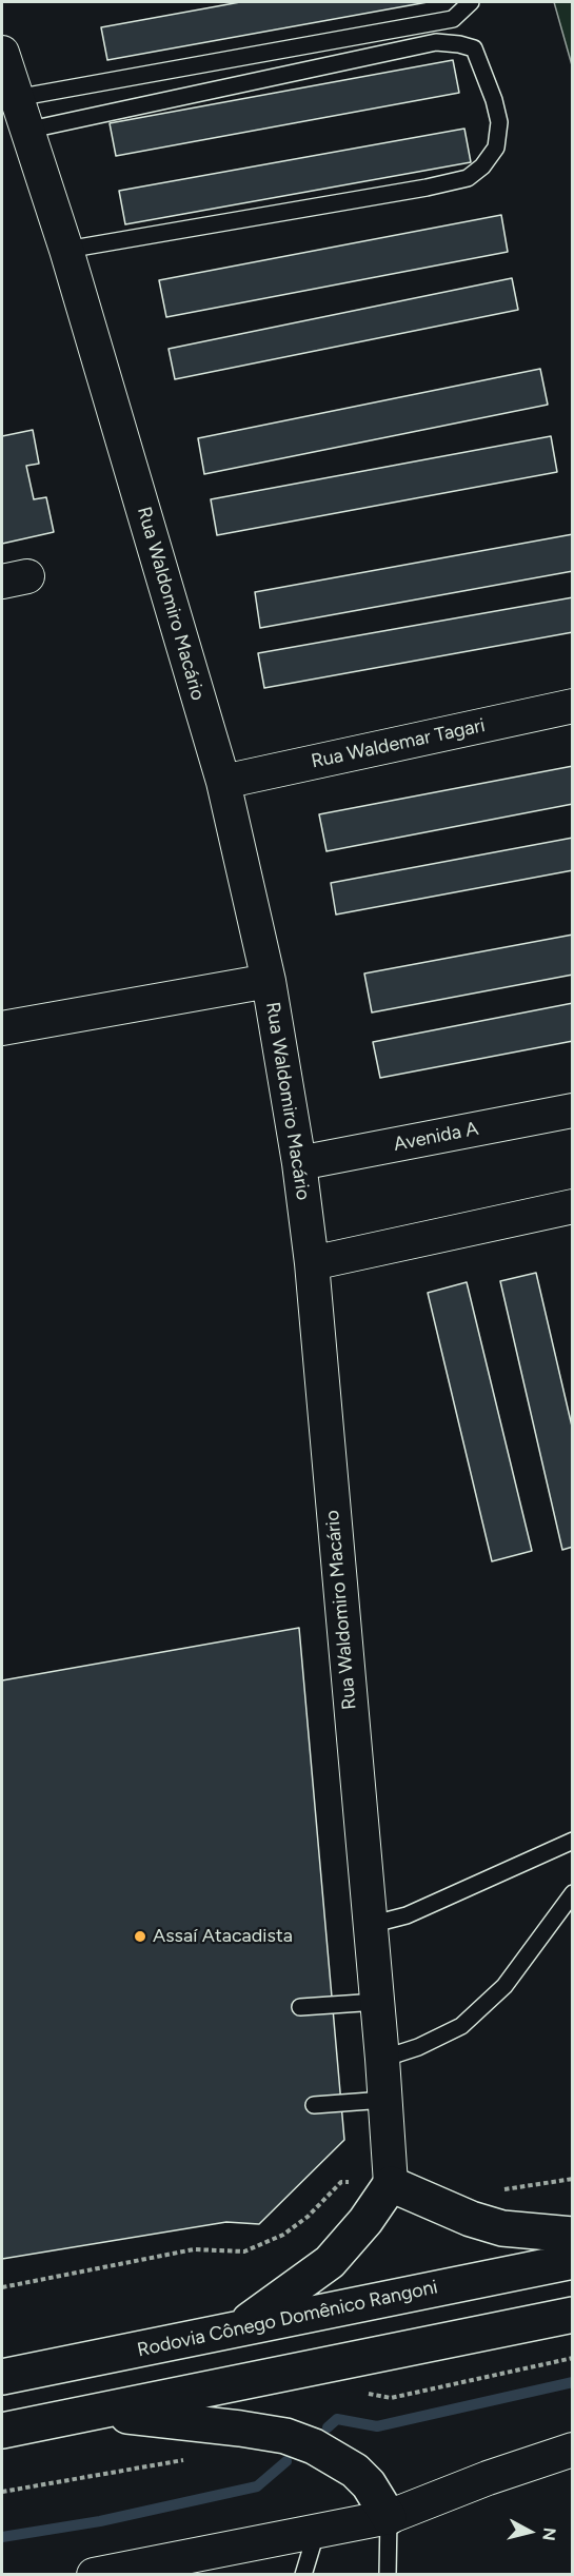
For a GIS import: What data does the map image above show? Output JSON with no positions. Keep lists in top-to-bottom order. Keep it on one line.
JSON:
{"streets":{"highway":["Rodovia Cônego Domênico Rangoni"],"street":["Rua Waldomiro Macário","Rua Waldemar Tagari","Avenida A"]},"crossings":[["Rua Waldomiro Macário","Rua Waldemar Tagari"],["Rua Waldomiro Macário","Avenida A"]],"places":["Assaí Atacadista"],"north":"right"}
